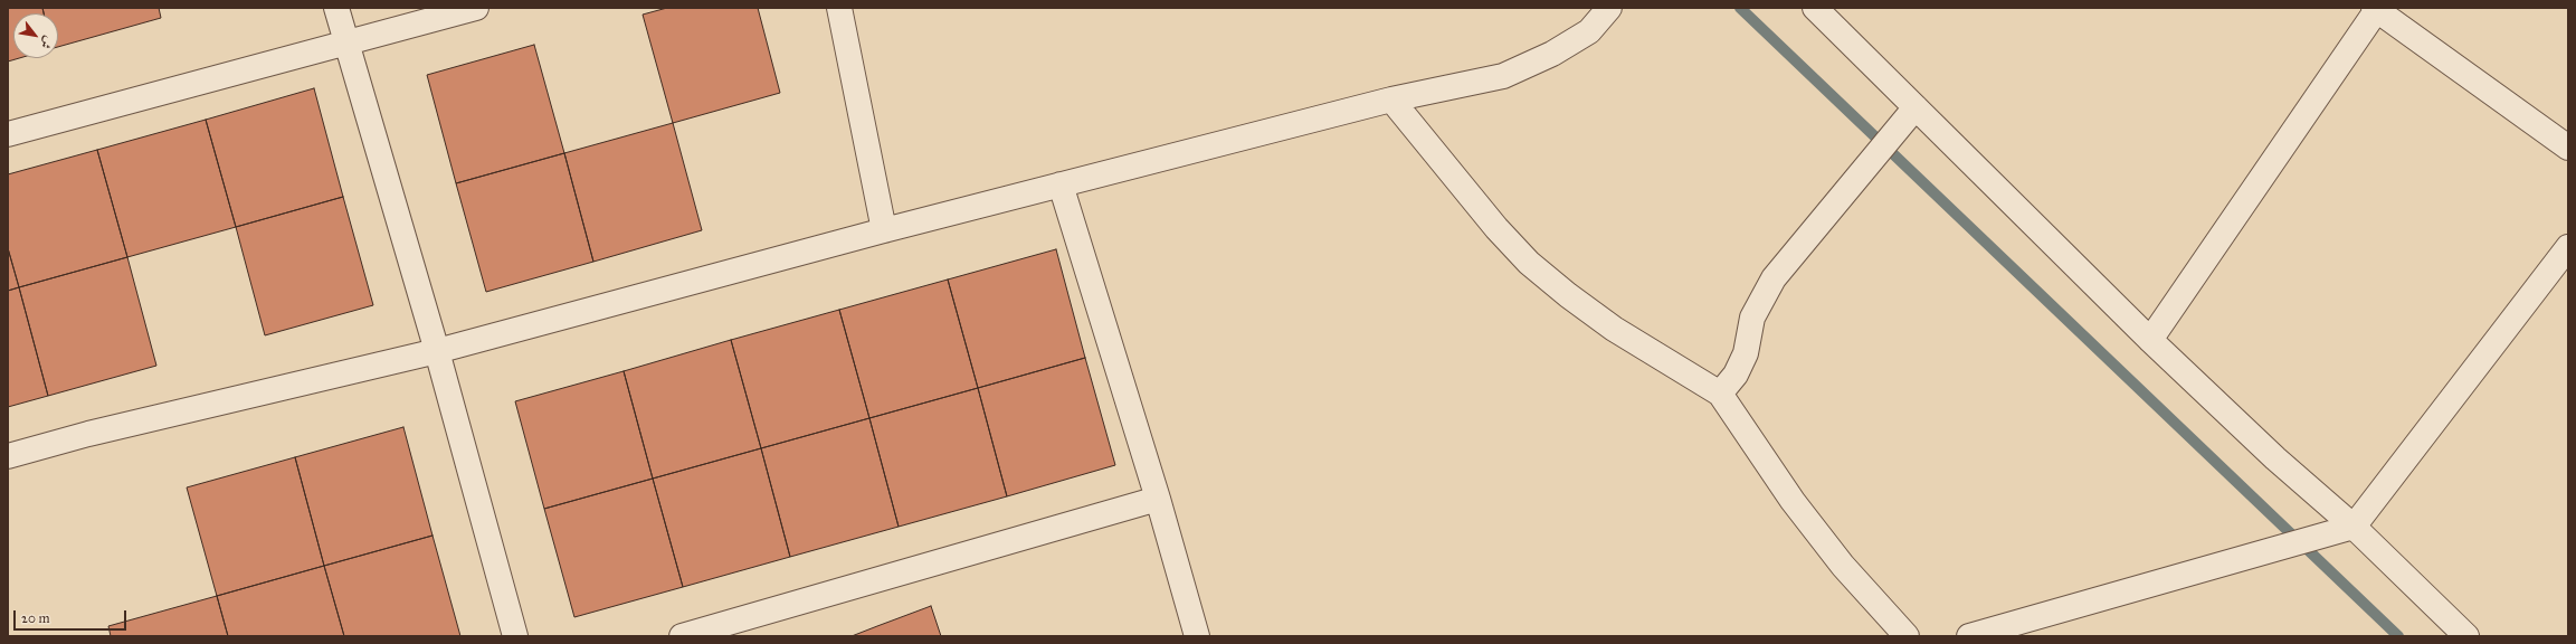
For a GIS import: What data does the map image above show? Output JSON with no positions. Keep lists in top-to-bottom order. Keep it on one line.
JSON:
{"scale_bar":"20 m","north":"bottom right"}
